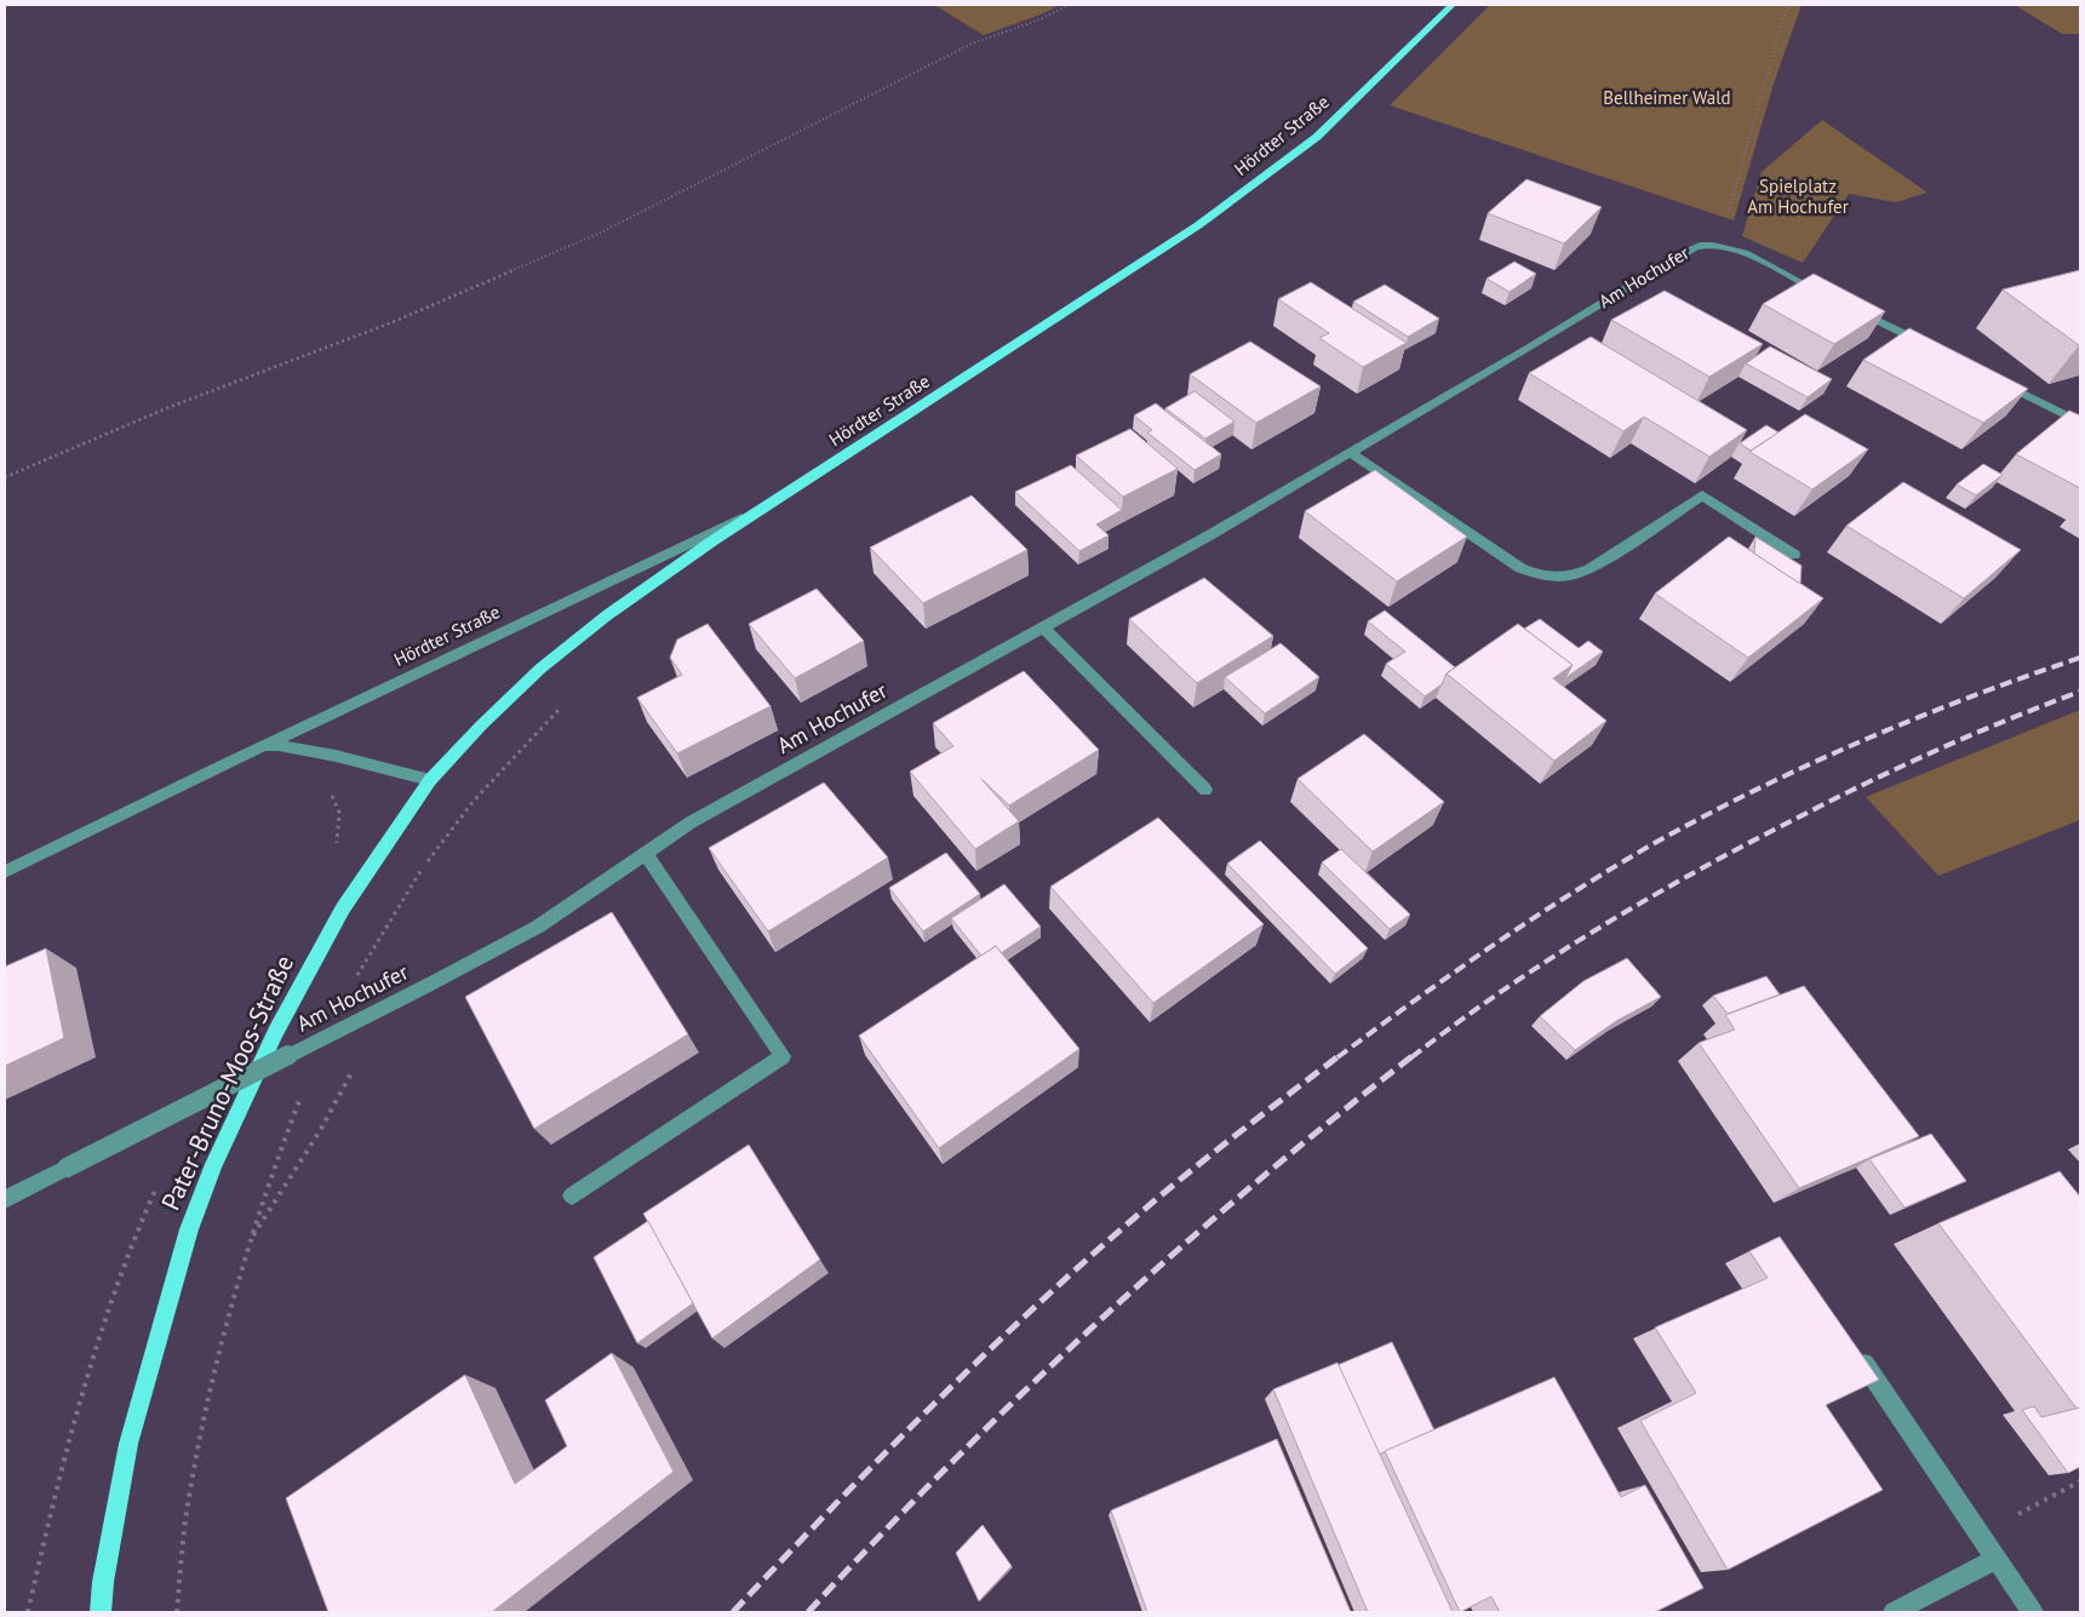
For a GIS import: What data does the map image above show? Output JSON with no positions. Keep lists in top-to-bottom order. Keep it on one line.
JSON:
{"streets":{"main road":["Hördter Straße","Pater-Bruno-Moos-Straße"],"street":["Am Hochufer"]},"crossings":[["Hördter Straße","Pater-Bruno-Moos-Straße"]],"parks":["Bellheimer Wald","Spielplatz Am Hochufer"]}
